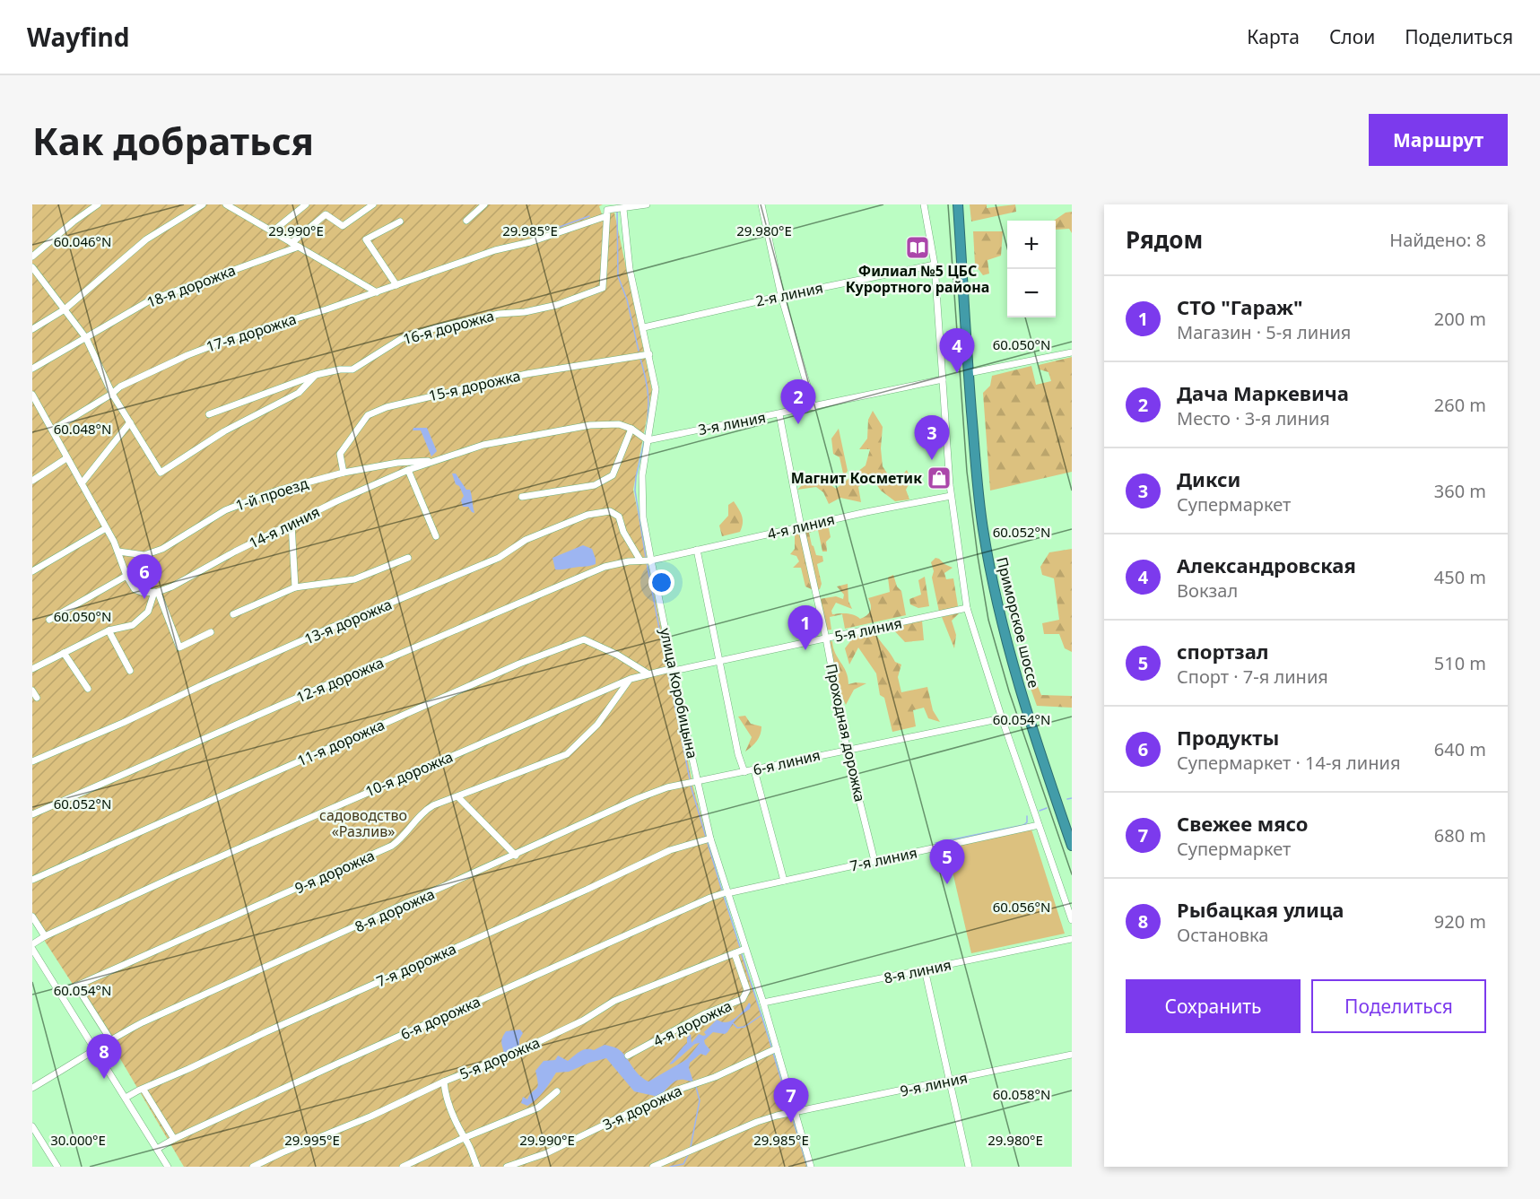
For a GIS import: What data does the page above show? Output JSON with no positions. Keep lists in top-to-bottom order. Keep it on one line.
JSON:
{"streets":{"highway":["Приморское шоссе"],"street":["18-я дорожка","2-я линия","16-я дорожка","17-я дорожка","15-я дорожка","3-я линия","1-й проезд","4-я линия","14-я линия","13-я дорожка","5-я линия","12-я дорожка","улица Коробицына","Проходная дорожка","11-я дорожка","6-я линия","10-я дорожка","7-я линия","9-я дорожка","8-я дорожка","7-я дорожка","8-я линия","6-я дорожка","4-я дорожка","5-я дорожка","9-я линия","3-я дорожка"]},"crossings":[["2-я линия","улица Коробицына"],["16-я дорожка","17-я дорожка"],["16-я дорожка","улица Коробицына"],["17-я дорожка","улица Коробицына"],["15-я дорожка","1-й проезд"],["15-я дорожка","улица Коробицына"],["3-я линия","14-я линия"],["3-я линия","улица Коробицына"],["3-я линия","Проходная дорожка"],["1-й проезд","14-я линия"],["4-я линия","12-я дорожка"],["4-я линия","улица Коробицына"],["4-я линия","Проходная дорожка"],["14-я линия","улица Коробицына"],["13-я дорожка","12-я дорожка"],["5-я линия","улица Коробицына"],["5-я линия","Проходная дорожка"],["5-я линия","10-я дорожка"],["12-я дорожка","улица Коробицына"],["улица Коробицына","6-я линия"],["улица Коробицына","10-я дорожка"],["улица Коробицына","7-я линия"],["улица Коробицына","8-я дорожка"],["улица Коробицына","7-я дорожка"],["улица Коробицына","8-я линия"],["улица Коробицына","6-я дорожка"],["улица Коробицына","5-я дорожка"],["улица Коробицына","9-я линия"],["улица Коробицына","3-я дорожка"],["Проходная дорожка","6-я линия"],["Проходная дорожка","7-я линия"],["11-я дорожка","10-я дорожка"],["6-я линия","8-я дорожка"],["10-я дорожка","9-я дорожка"],["7-я линия","6-я дорожка"],["4-я дорожка","5-я дорожка"]],"parks":["садоводство «Разлив»"],"places":{"library":["Филиал №5 ЦБС Курортного района"],"shop":["Магнит Косметик"]},"page":{"header":"Wayfind","nav":["Карта","Слои","Поделиться"],"buttons":["Маршрут",["Сохранить","Поделиться"]],"title":"Как добраться","heading":["Рядом","Найдено: 8"],"map_buttons":["+","−"],"list":[{"mark":"1","name":"СТО \"Гараж\"","note":"Магазин · 5-я линия","value":"200 m"},{"mark":"2","name":"Дача Маркевича","note":"Место · 3-я линия","value":"260 m"},{"mark":"3","name":"Дикси","note":"Супермаркет","value":"360 m"},{"mark":"4","name":"Александровская","note":"Вокзал","value":"450 m"},{"mark":"5","name":"спортзал","note":"Спорт · 7-я линия","value":"510 m"},{"mark":"6","name":"Продукты","note":"Супермаркет · 14-я линия","value":"640 m"},{"mark":"7","name":"Свежее мясо","note":"Супермаркет","value":"680 m"},{"mark":"8","name":"Рыбацкая улица","note":"Остановка","value":"920 m"}],"pins":["4","2","3","6","1","5","8","7"]},"coordinates":["29.990°E","29.985°E","29.980°E","60.046°N","60.050°N","60.048°N","60.052°N","60.054°N","60.056°N","60.058°N","30.000°E","29.995°E"]}
